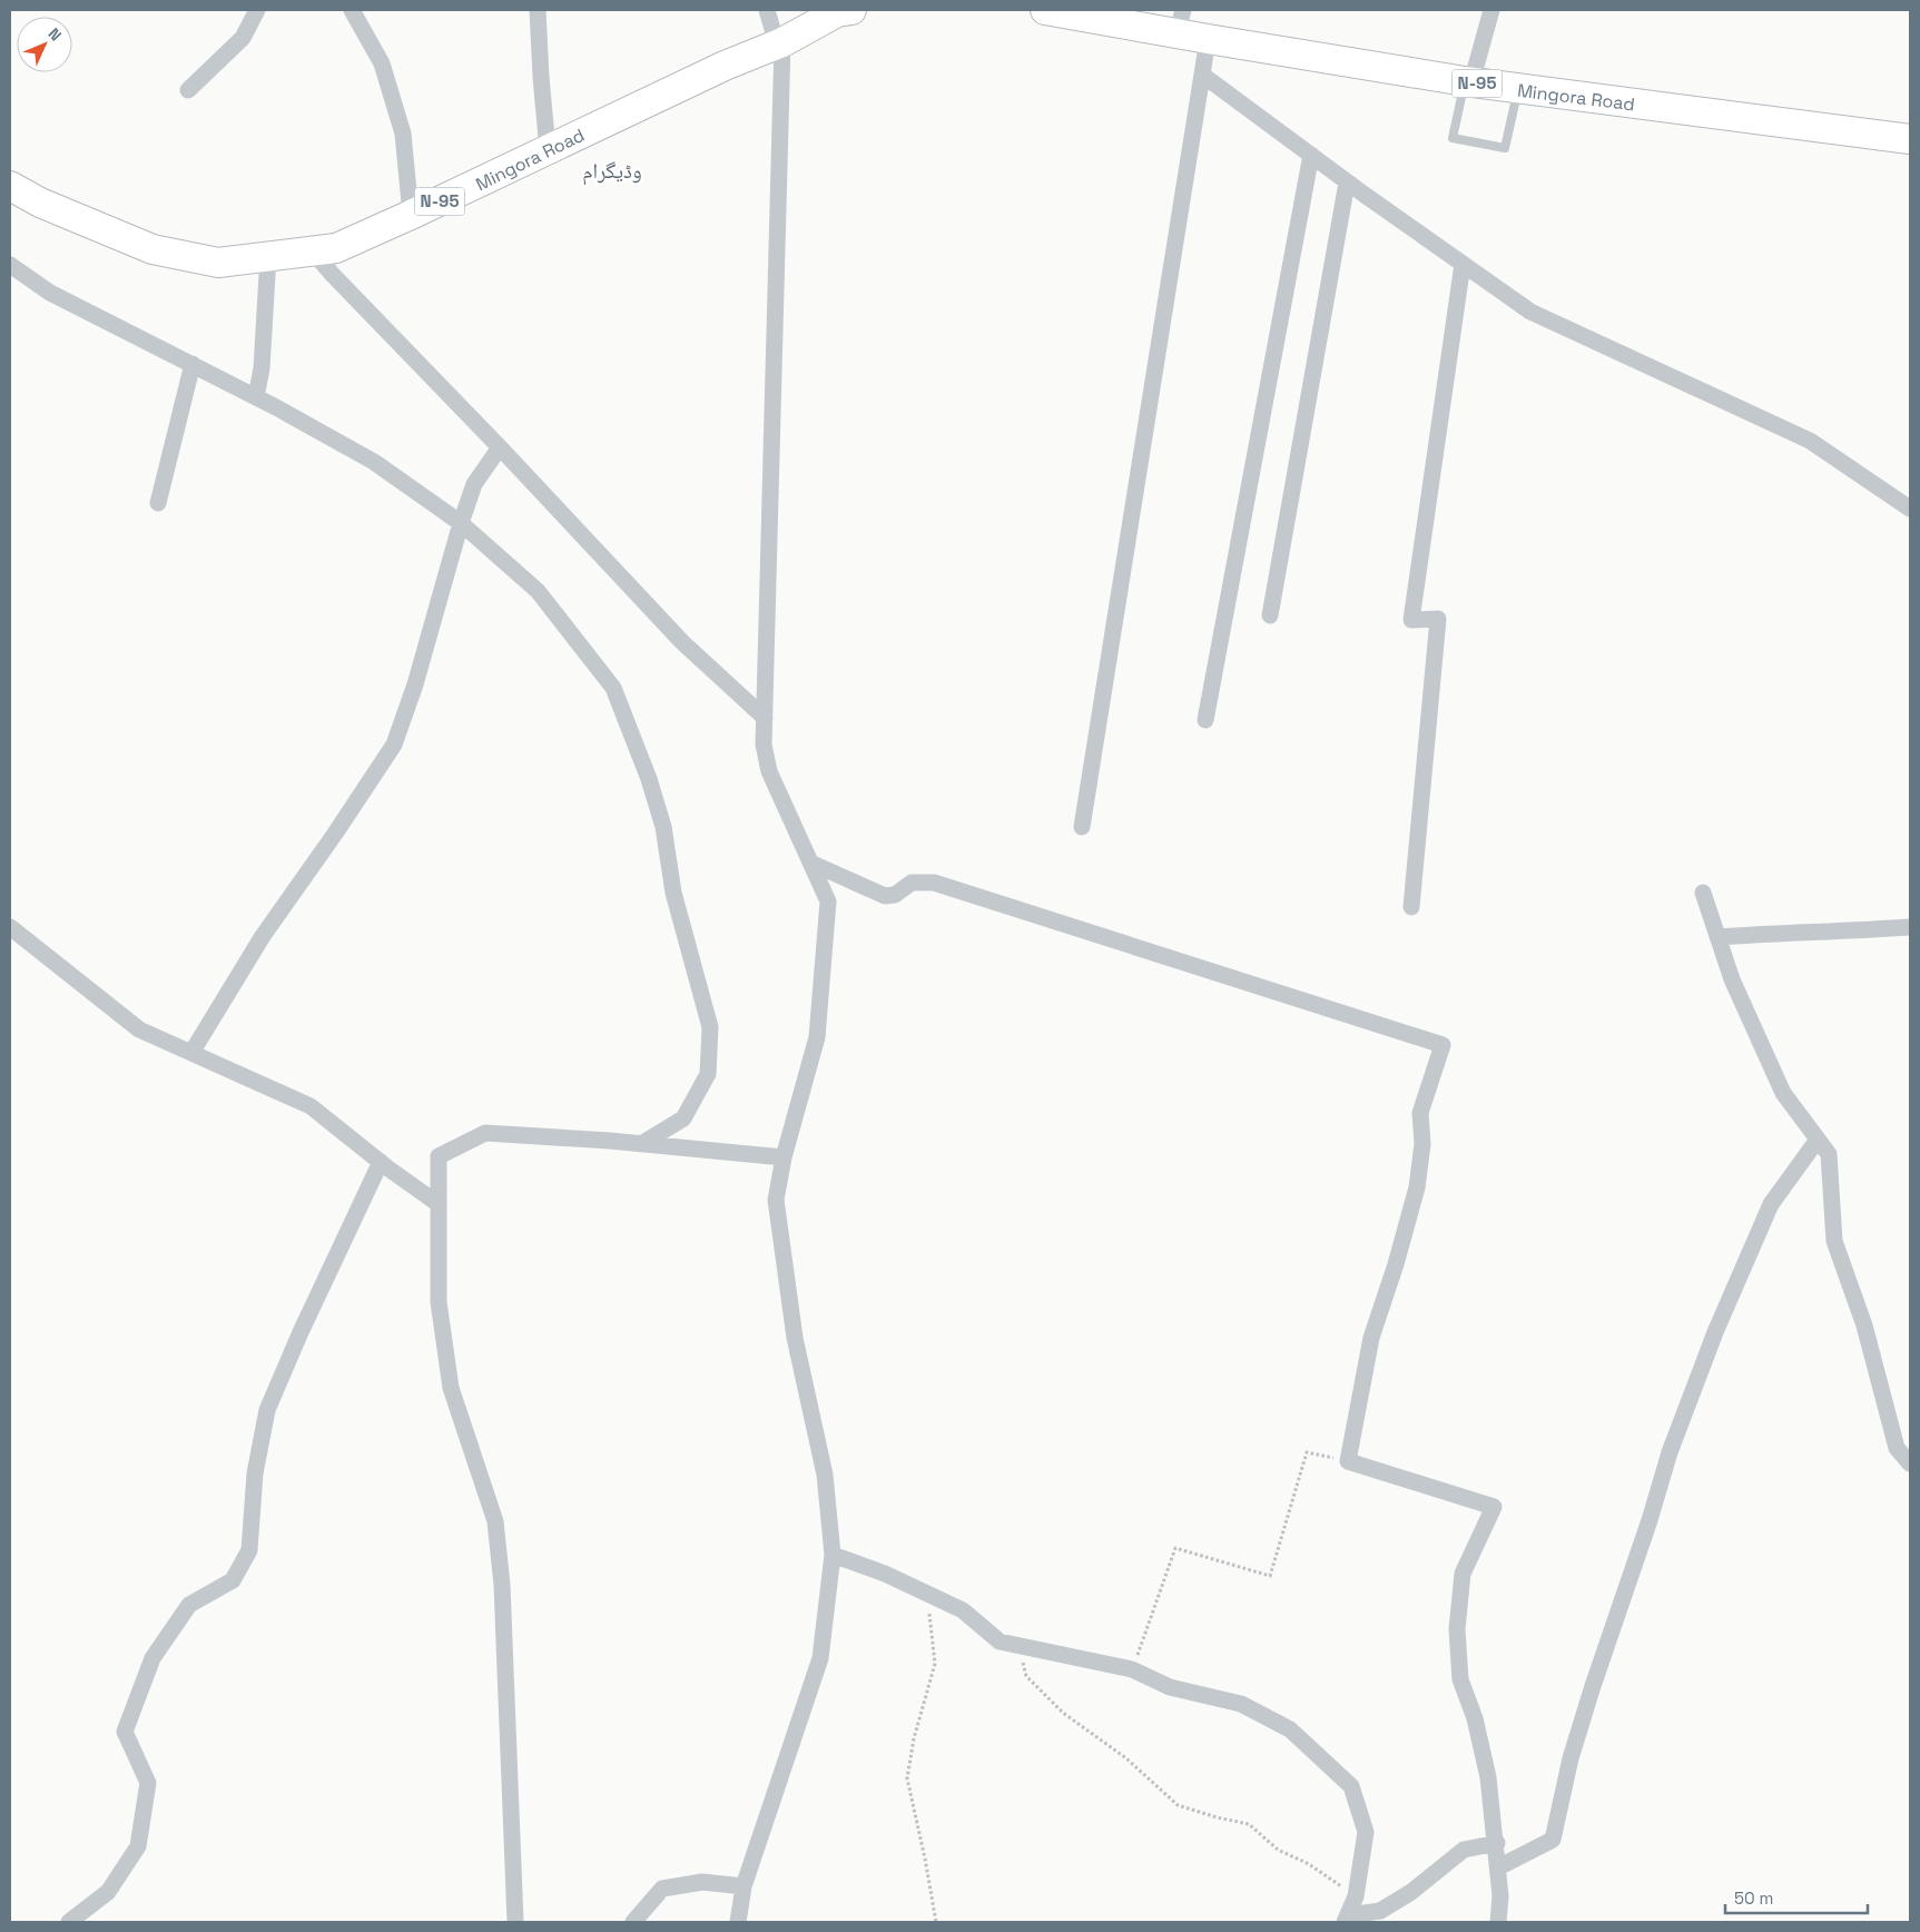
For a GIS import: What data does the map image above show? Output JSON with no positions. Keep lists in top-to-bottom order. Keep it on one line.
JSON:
{"streets":{"highway":["N-95","Mingora Road"]},"districts":["وڈیگرام"],"scale_bar":"50 m","north":"top right"}
